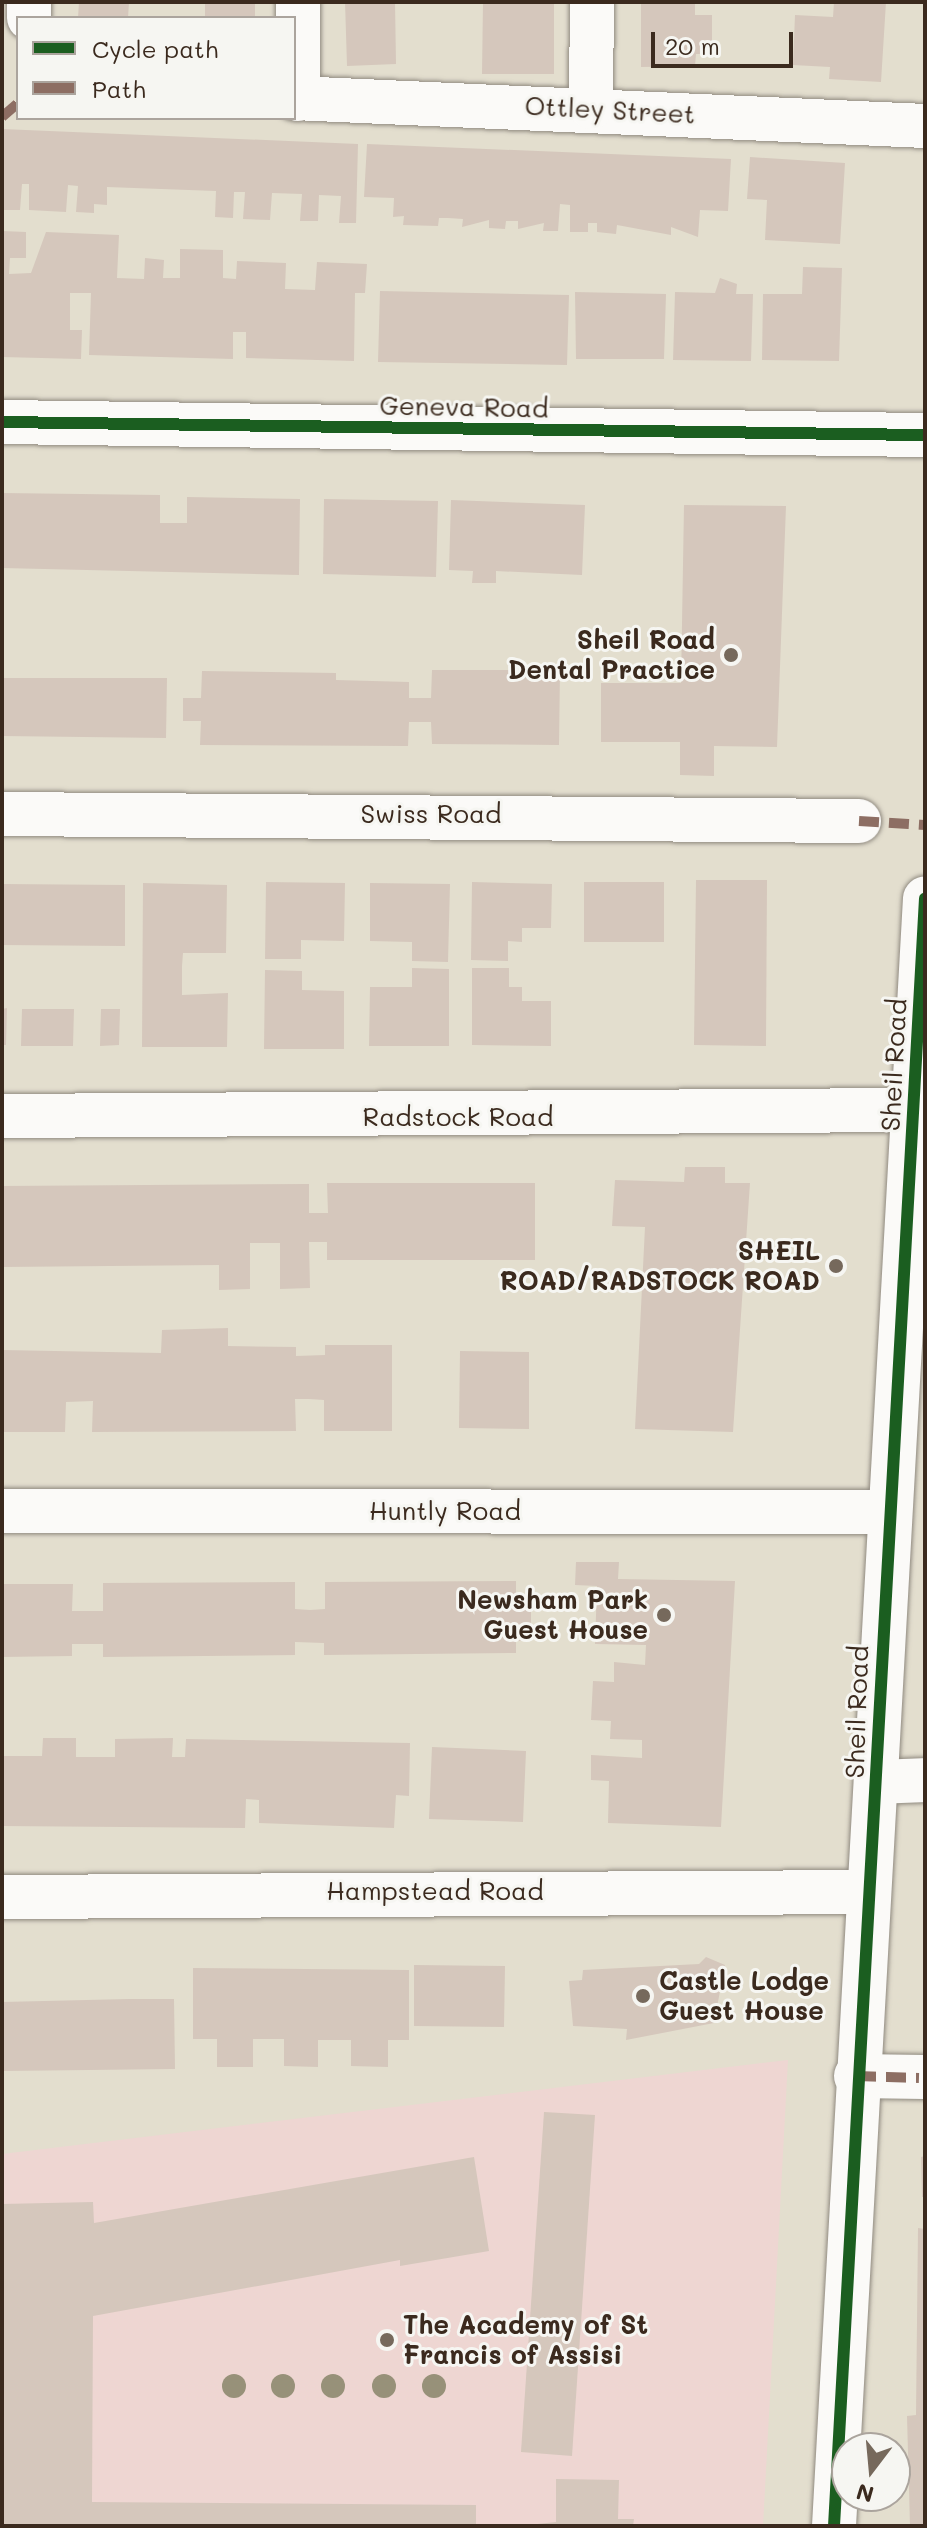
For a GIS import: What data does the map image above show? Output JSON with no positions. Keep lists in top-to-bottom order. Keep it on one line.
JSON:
{"streets":{"street":["Ottley Street","Geneva Road","Swiss Road","Sheil Road","Radstock Road","Huntly Road","Hampstead Road"]},"crossings":[["Sheil Road","Radstock Road"],["Sheil Road","Huntly Road"],["Sheil Road","Hampstead Road"]],"places":["Sheil Road Dental Practice","SHEIL ROAD/RADSTOCK ROAD","Newsham Park Guest House","Castle Lodge Guest House","The Academy of St Francis of Assisi"],"legend":["Cycle path","Path"],"scale_bar":"20 m","north":"bottom"}
